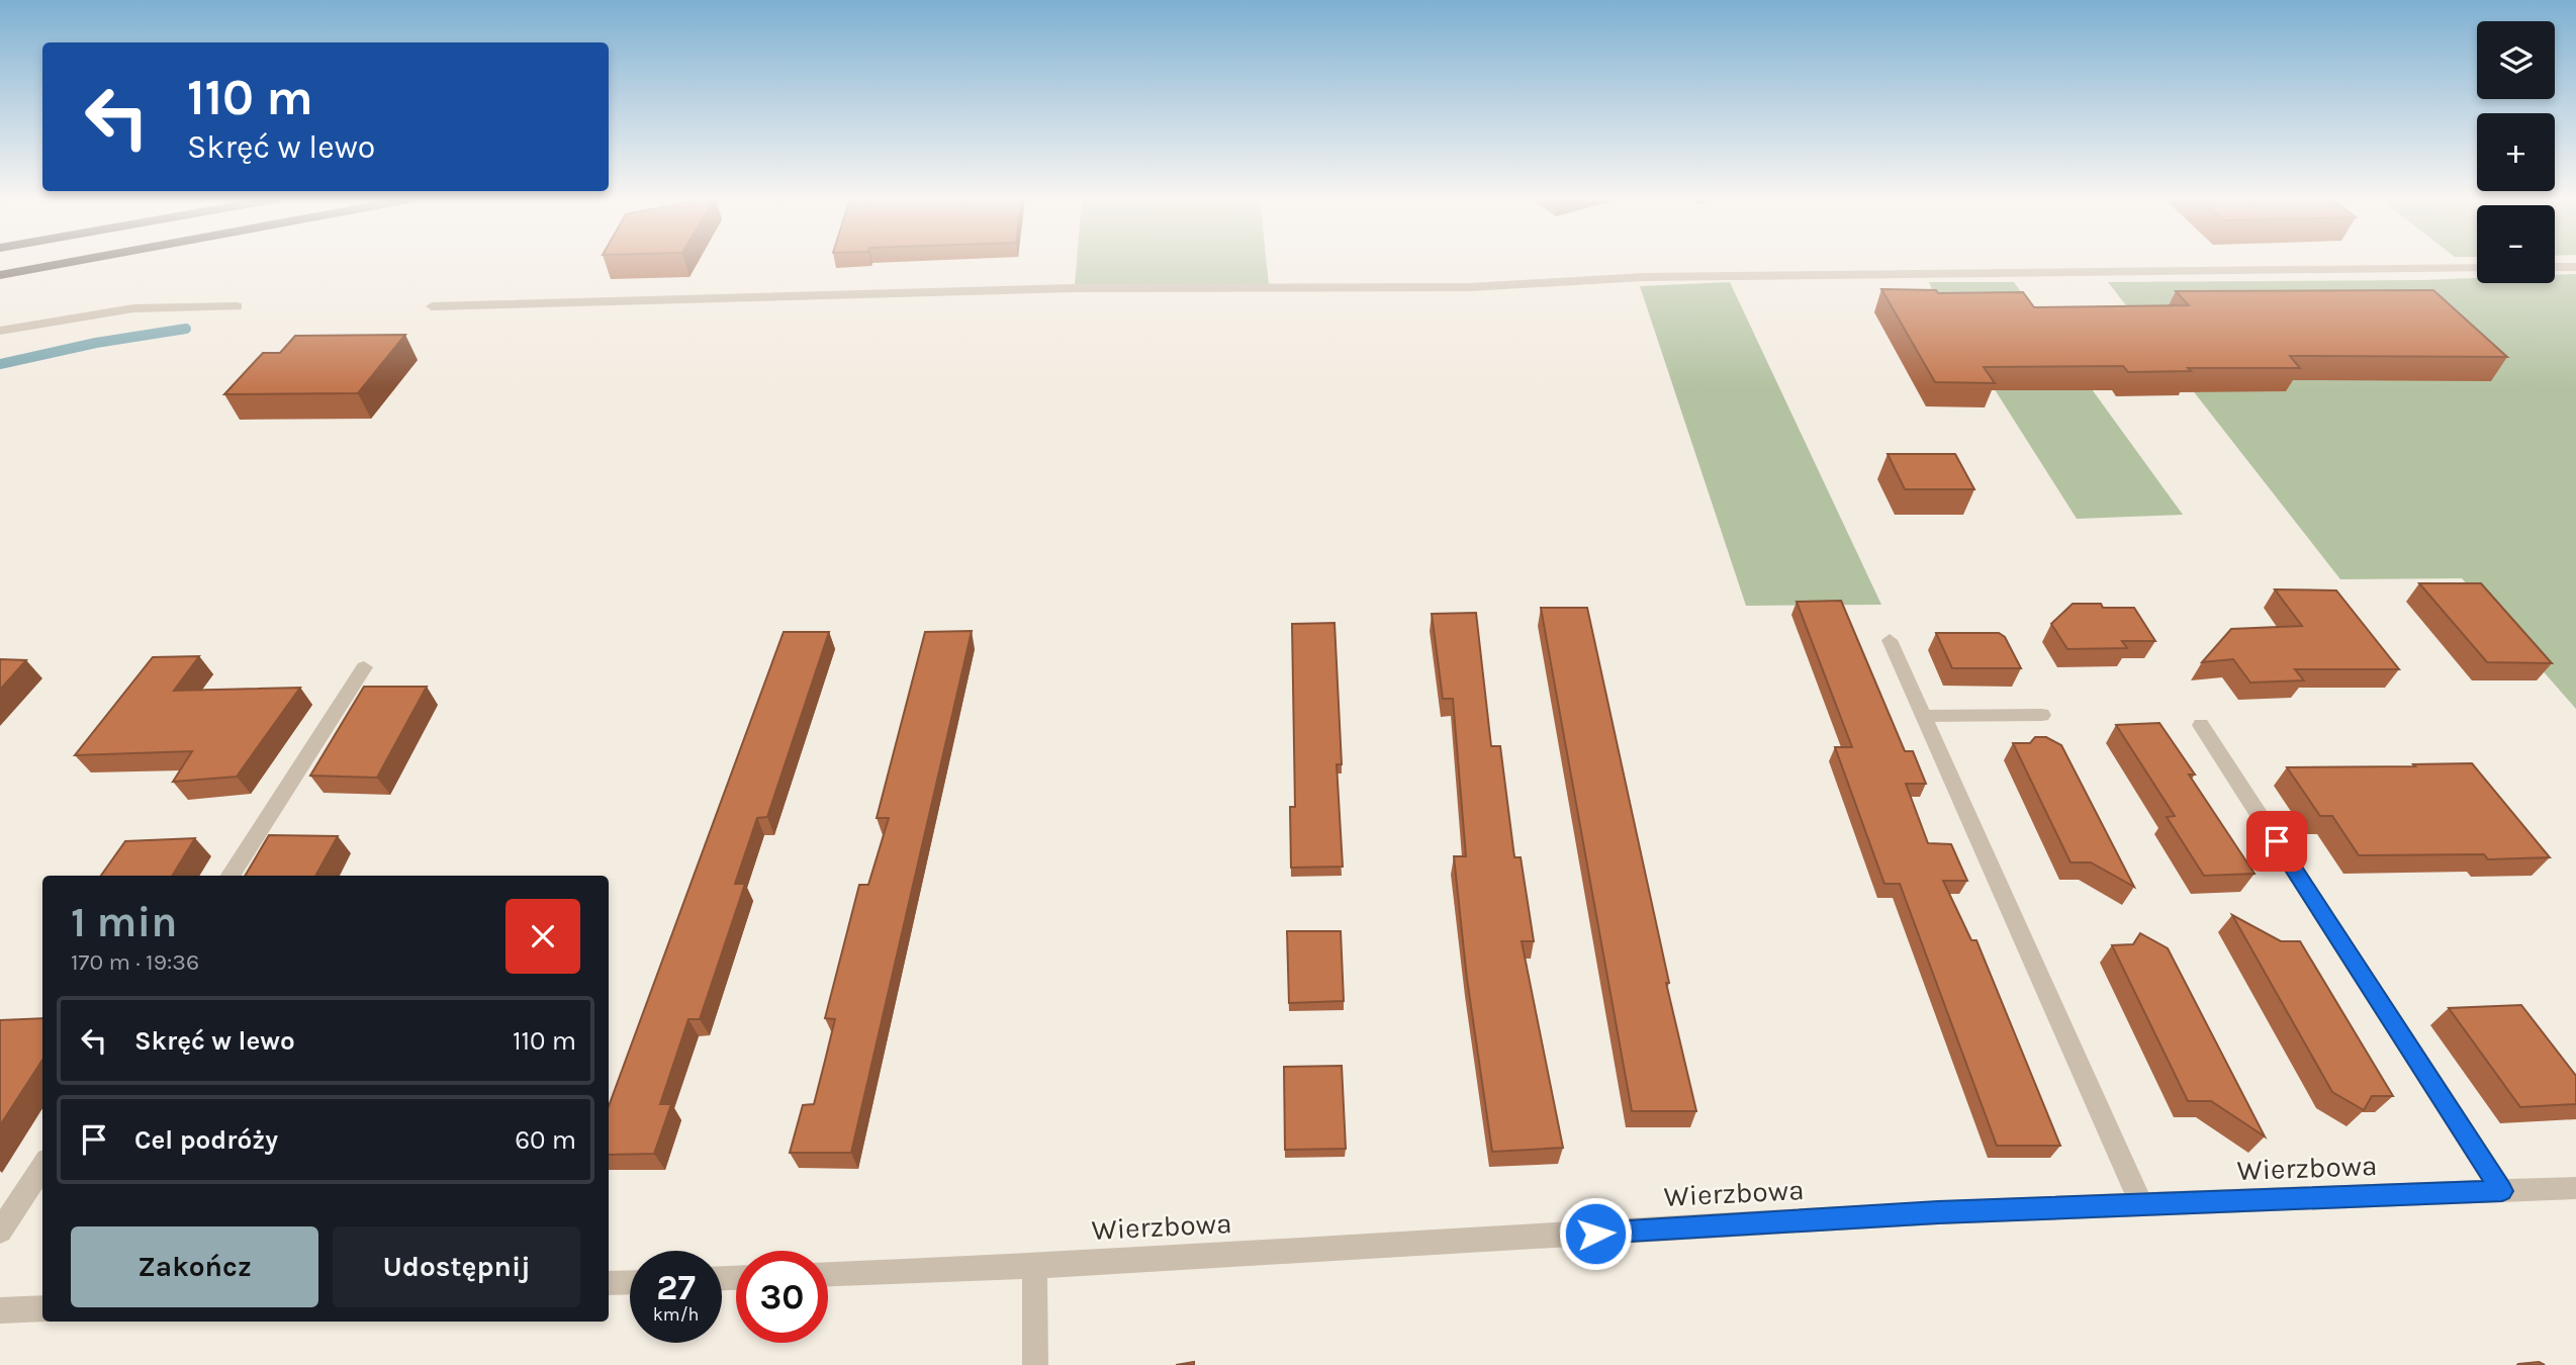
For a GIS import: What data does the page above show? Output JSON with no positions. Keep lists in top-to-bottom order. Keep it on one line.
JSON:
{"streets":{"street":["Wierzbowa"]},"page":{"map_buttons":["+","−"],"turn":["110 m","Skręć w lewo"],"heading":["1 min","170 m · 19:36"],"list":[{"name":"Skręć w lewo","value":"110 m"},{"name":"Cel podróży","value":"60 m"}],"buttons":["Zakończ","Udostępnij"],"speed":"27 km/h","limit":"30"}}
